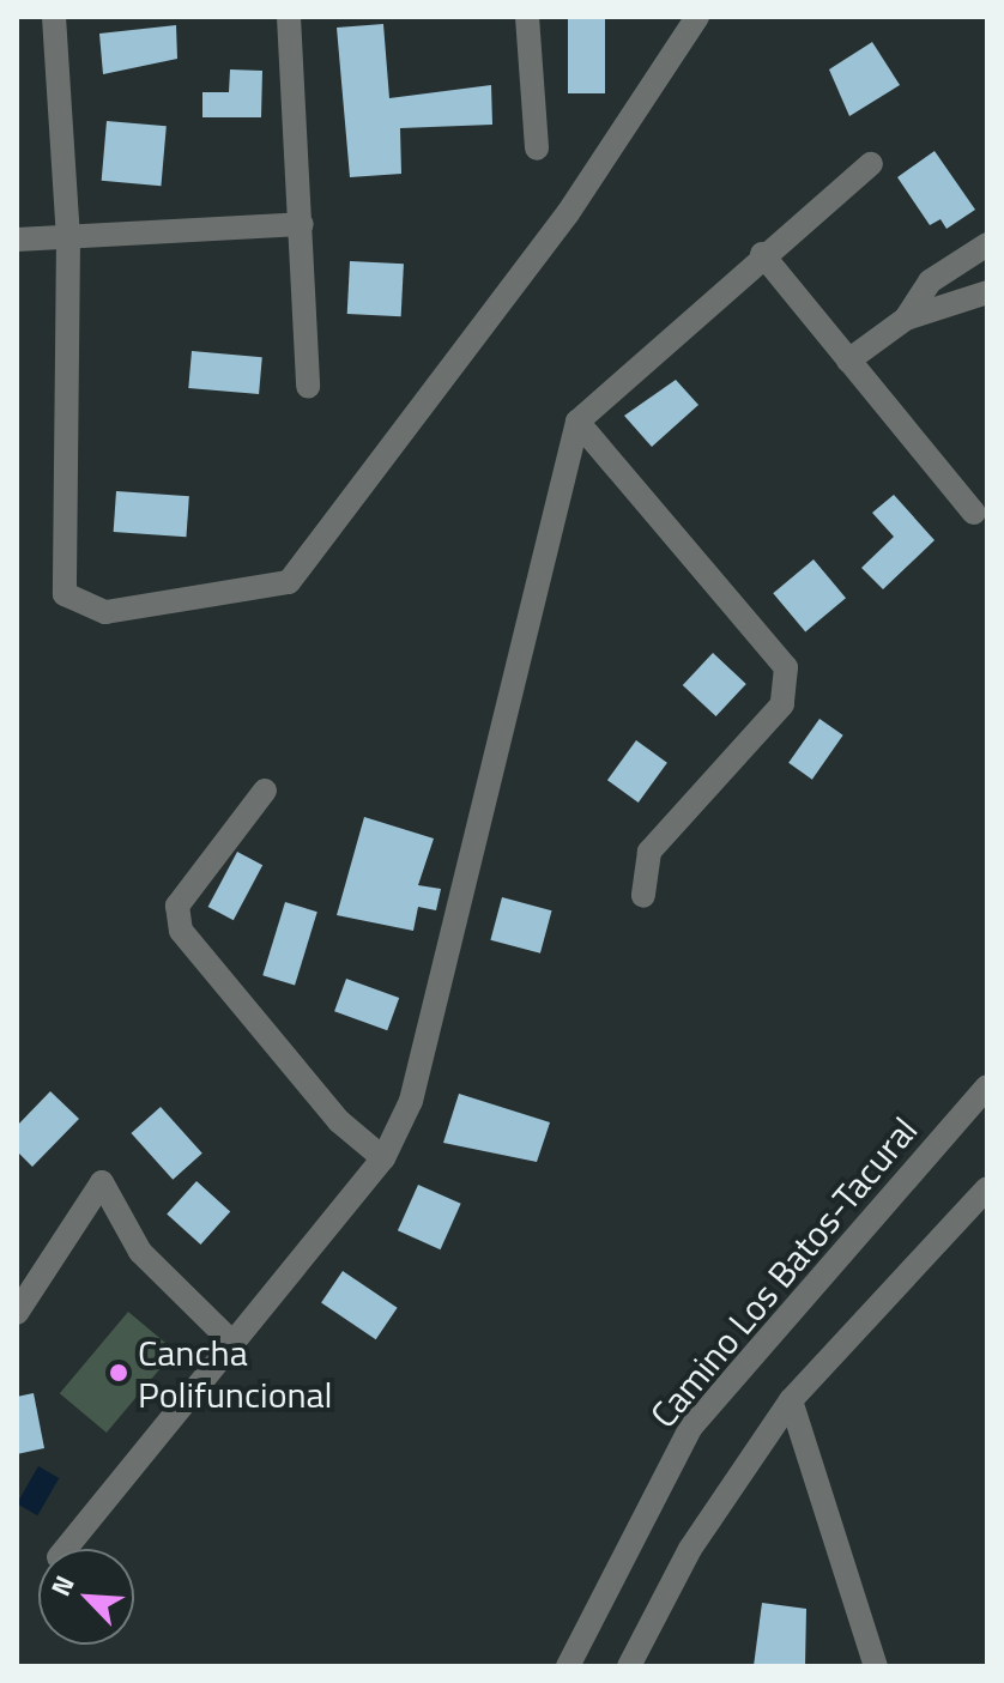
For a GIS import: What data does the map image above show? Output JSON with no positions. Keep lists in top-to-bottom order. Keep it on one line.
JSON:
{"streets":{"street":["Camino Los Batos-Tacural"]},"places":["Cancha Polifuncional"],"north":"top left"}
